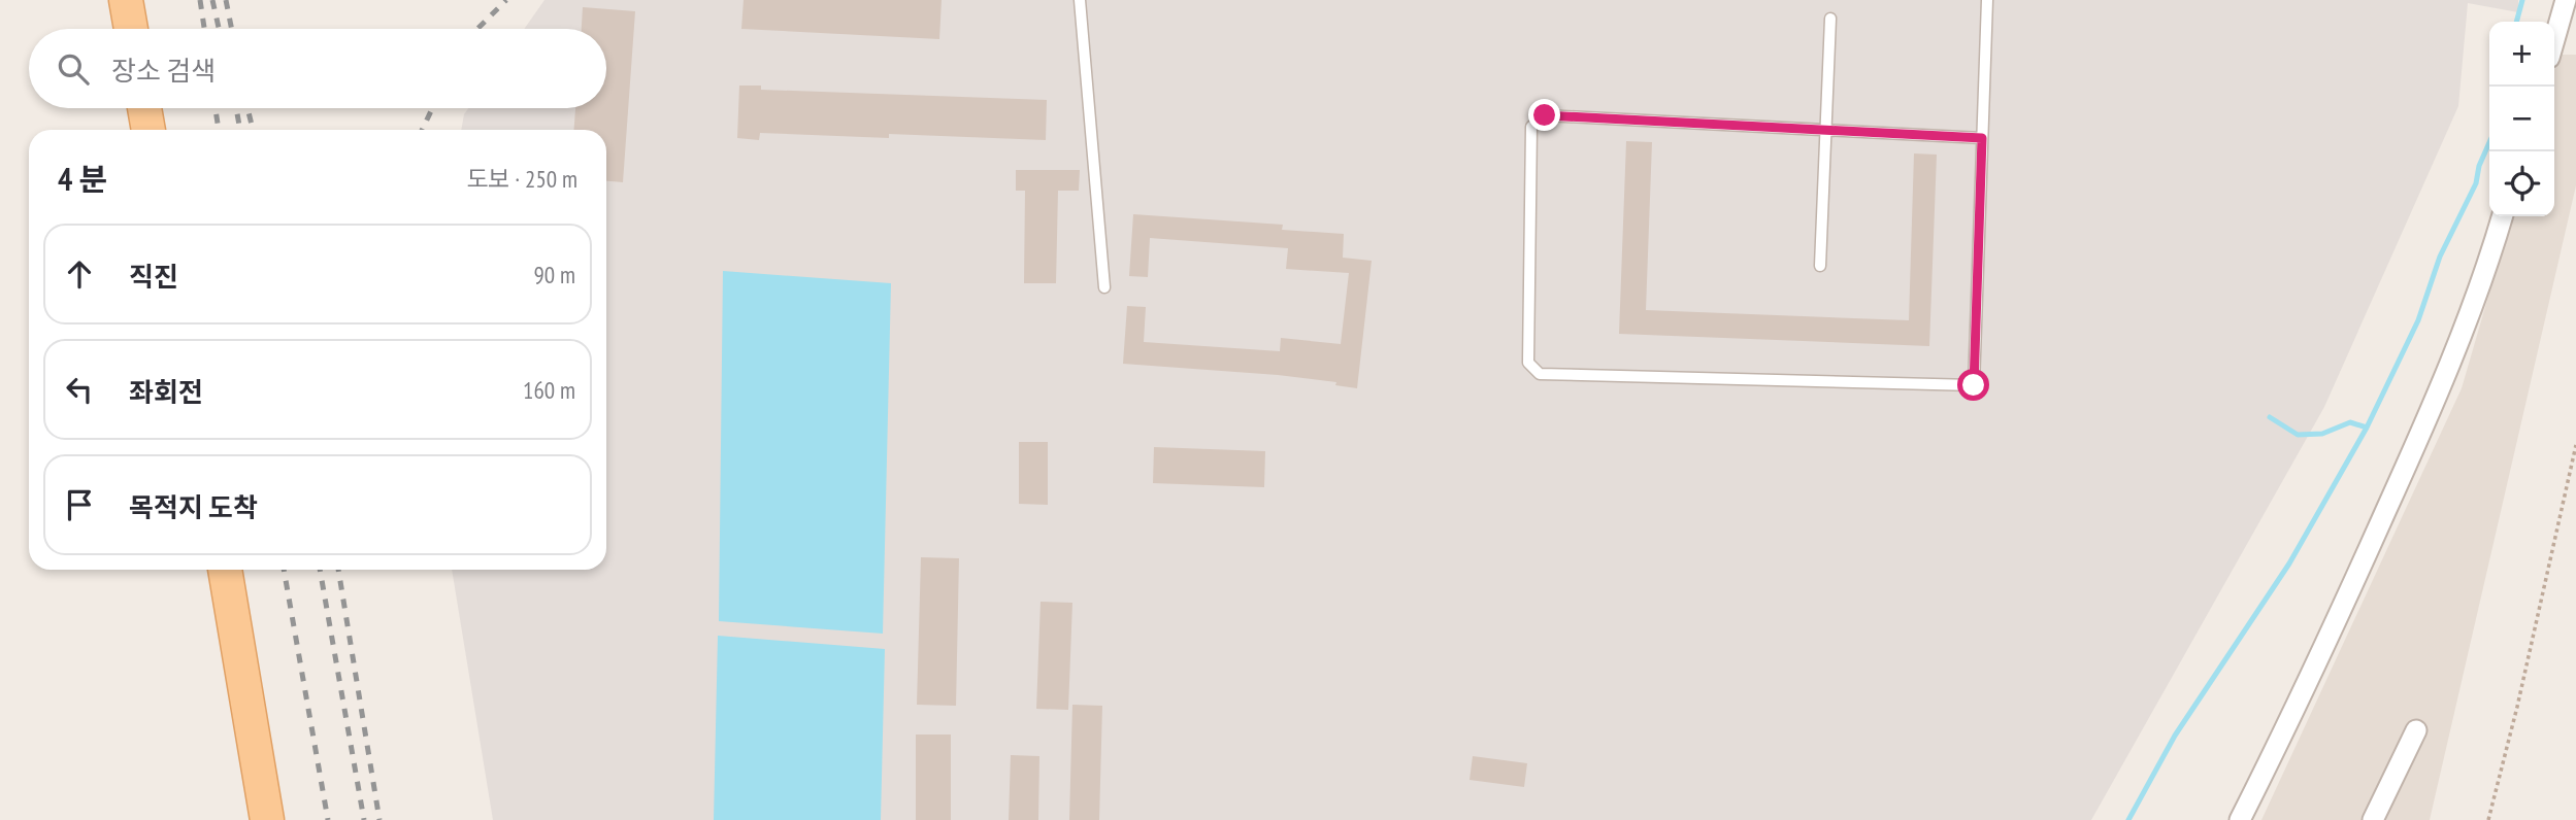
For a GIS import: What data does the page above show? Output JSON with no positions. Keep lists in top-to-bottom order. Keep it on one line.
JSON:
{"page":{"map_buttons":["+","−"],"search":"장소 검색","heading":["4 분","도보 · 250 m"],"list":[["직진","90 m"],["좌회전","160 m"],"목적지 도착"]}}
